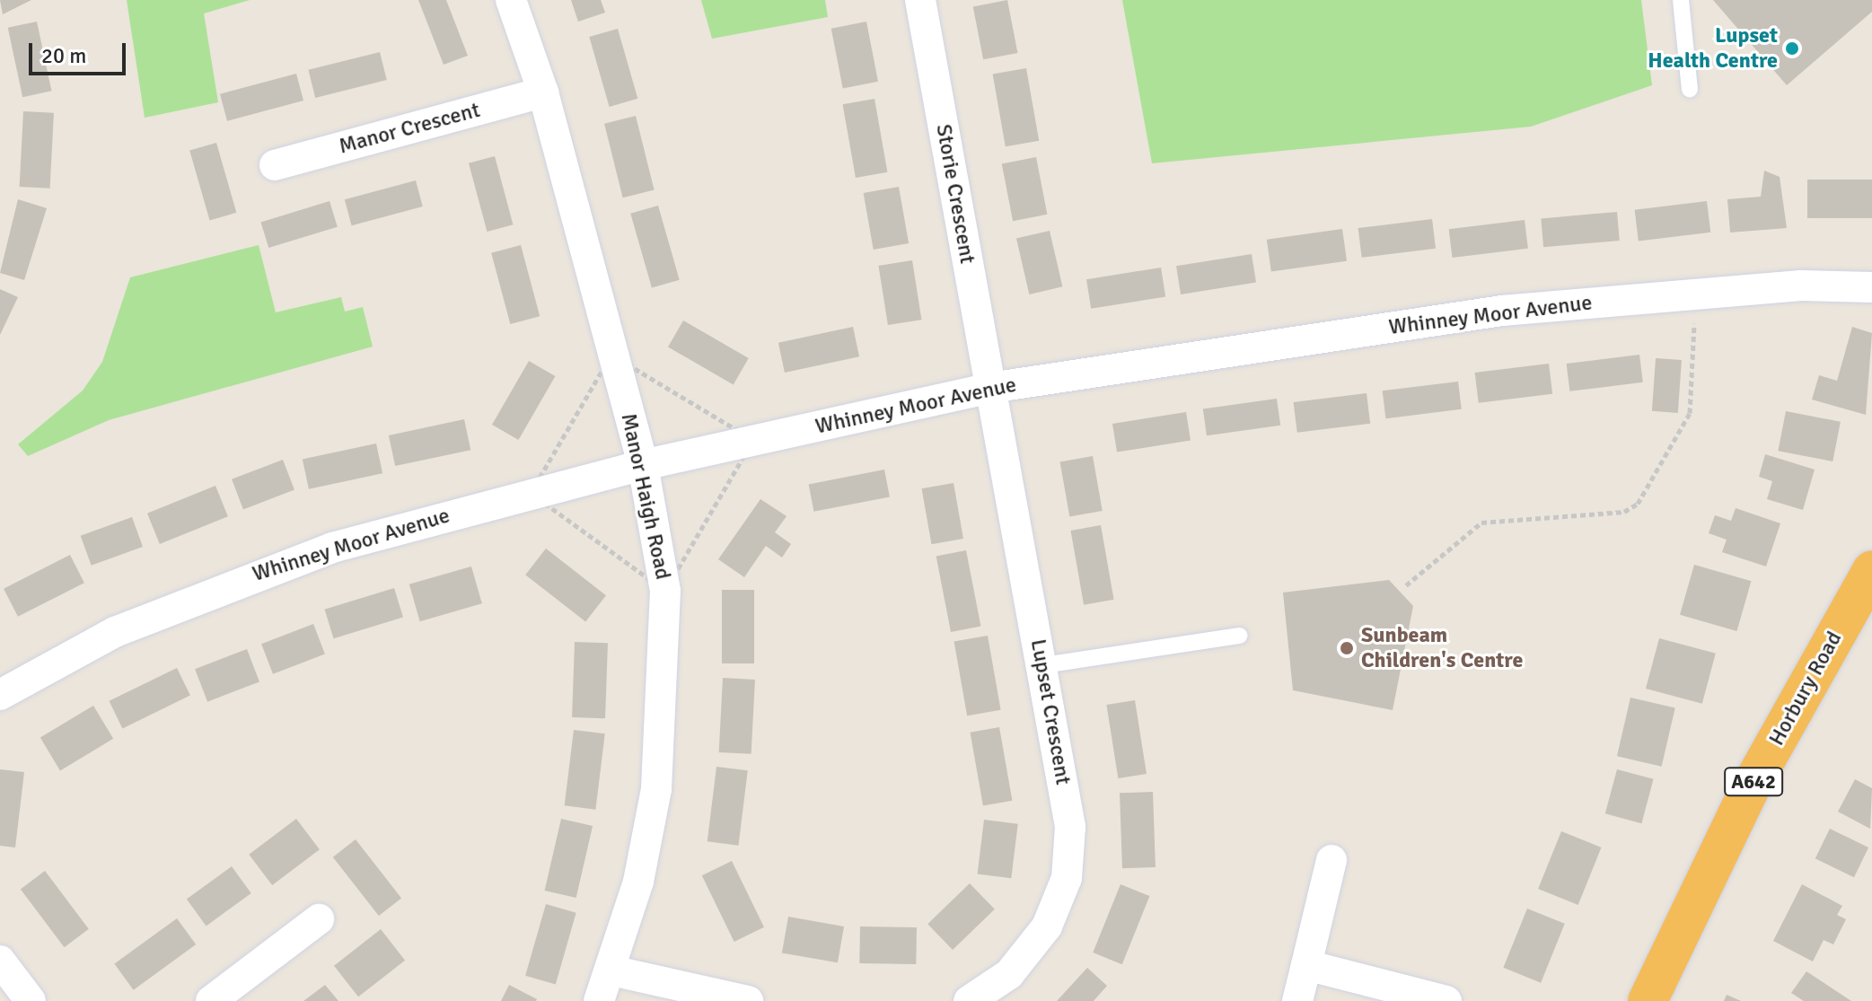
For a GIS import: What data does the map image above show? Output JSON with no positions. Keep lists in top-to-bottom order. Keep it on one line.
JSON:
{"streets":{"highway":["Horbury Road","A642"],"street":["Manor Crescent","Storie Crescent","Whinney Moor Avenue","Manor Haigh Road","Lupset Crescent"]},"crossings":[["Manor Crescent","Manor Haigh Road"],["Storie Crescent","Whinney Moor Avenue"],["Storie Crescent","Lupset Crescent"],["Whinney Moor Avenue","Manor Haigh Road"],["Whinney Moor Avenue","Lupset Crescent"]],"places":["Lupset Health Centre","Sunbeam Children's Centre"],"scale_bar":"20 m"}
